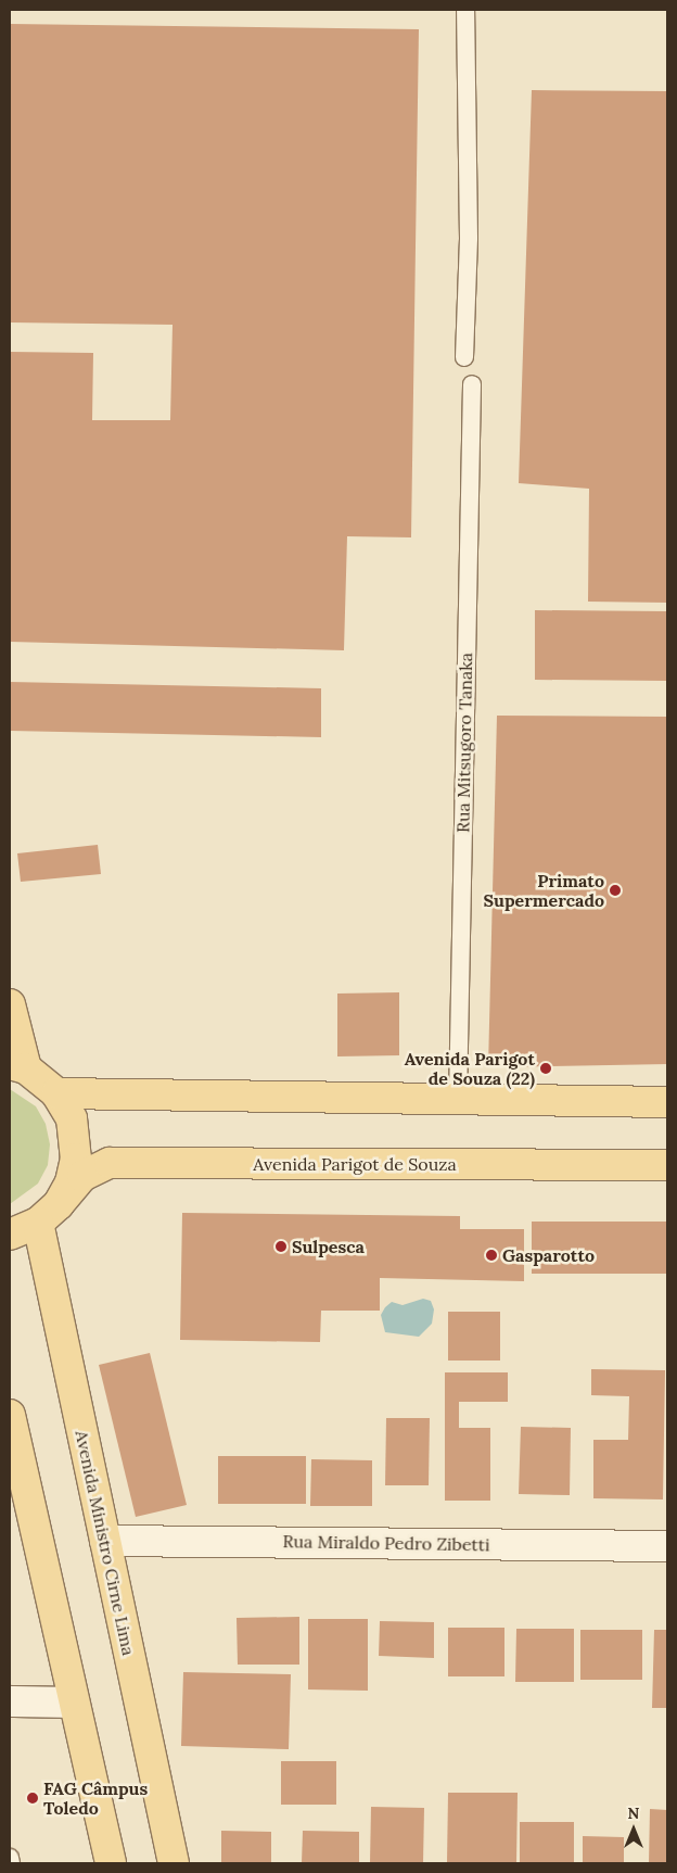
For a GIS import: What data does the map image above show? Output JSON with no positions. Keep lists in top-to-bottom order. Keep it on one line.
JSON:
{"streets":{"main road":["Avenida Parigot de Souza","Avenida Ministro Cirne Lima"],"street":["Rua Miraldo Pedro Zibetti"],"lane":["Rua Mitsugoro Tanaka"]},"crossings":[["Avenida Parigot de Souza","Avenida Ministro Cirne Lima"],["Avenida Ministro Cirne Lima","Rua Miraldo Pedro Zibetti"]],"places":["Primato Supermercado","Avenida Parigot de Souza (22)","Sulpesca","Gasparotto","FAG Câmpus Toledo"],"north":"top"}
